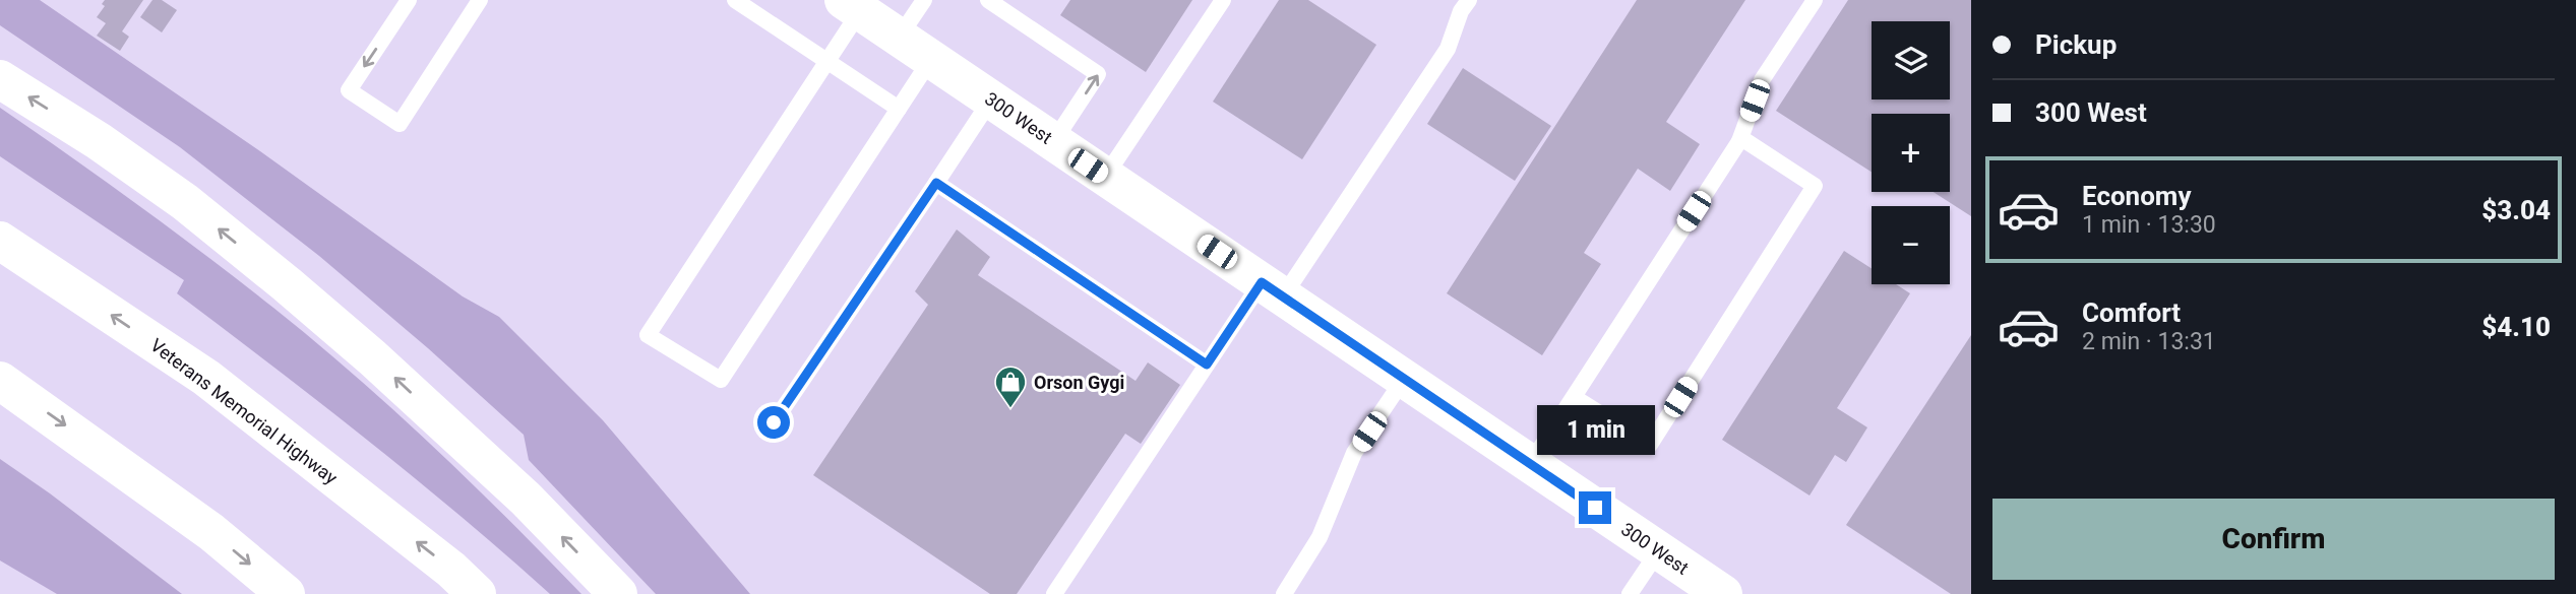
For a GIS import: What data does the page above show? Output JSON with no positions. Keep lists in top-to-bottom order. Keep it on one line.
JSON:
{"streets":{"main road":["300 West","Veterans Memorial Highway"]},"places":{"shop":["Orson Gygi"]},"page":{"banner":["Pickup","300 West"],"map_buttons":["+","−"],"list":[{"name":"Economy","note":"1 min · 13:30","value":"$3.04"},{"name":"Comfort","note":"2 min · 13:31","value":"$4.10"}],"bubble":"1 min","buttons":"Confirm"}}
